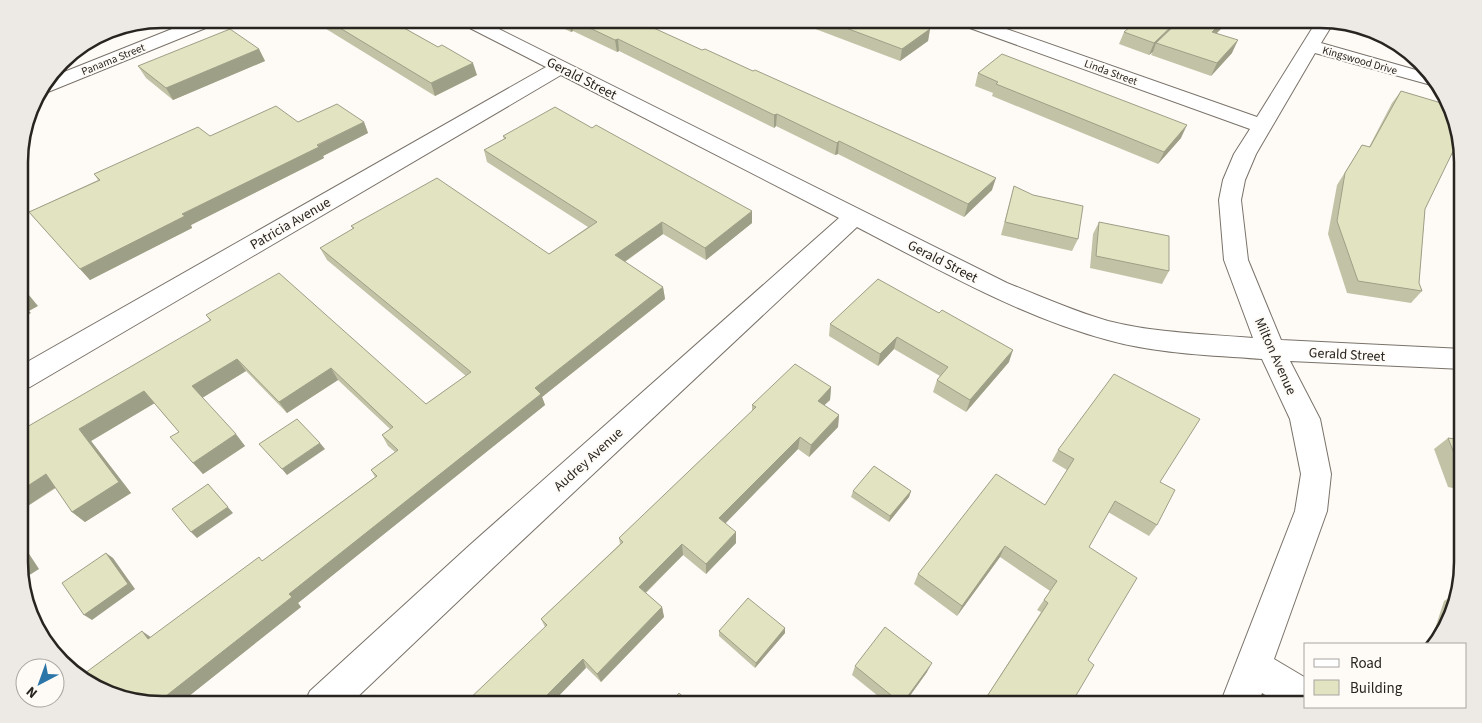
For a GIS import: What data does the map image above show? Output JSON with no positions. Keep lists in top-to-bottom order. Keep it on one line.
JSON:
{"streets":{"street":["Panama Street","Kingswood Drive","Linda Street","Gerald Street","Patricia Avenue","Milton Avenue","Audrey Avenue"]},"crossings":[["Kingswood Drive","Milton Avenue"],["Linda Street","Milton Avenue"],["Gerald Street","Patricia Avenue"],["Gerald Street","Milton Avenue"],["Gerald Street","Audrey Avenue"]],"legend":["Road","Building"],"north":"bottom left"}
